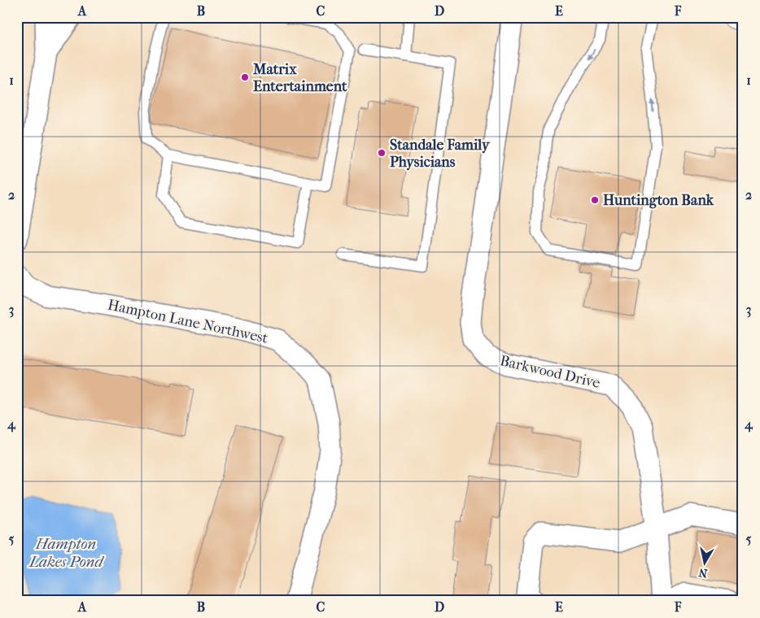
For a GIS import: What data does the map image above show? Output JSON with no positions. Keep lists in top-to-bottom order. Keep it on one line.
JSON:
{"streets":{"street":["Hampton Lane Northwest","Barkwood Drive"]},"water":["Hampton Lakes Pond"],"places":["Matrix Entertainment","Standale Family Physicians","Huntington Bank"],"north":"bottom","grid":{"columns":["A","B","C","D","E","F"],"rows":["1","2","3","4","5"]}}
